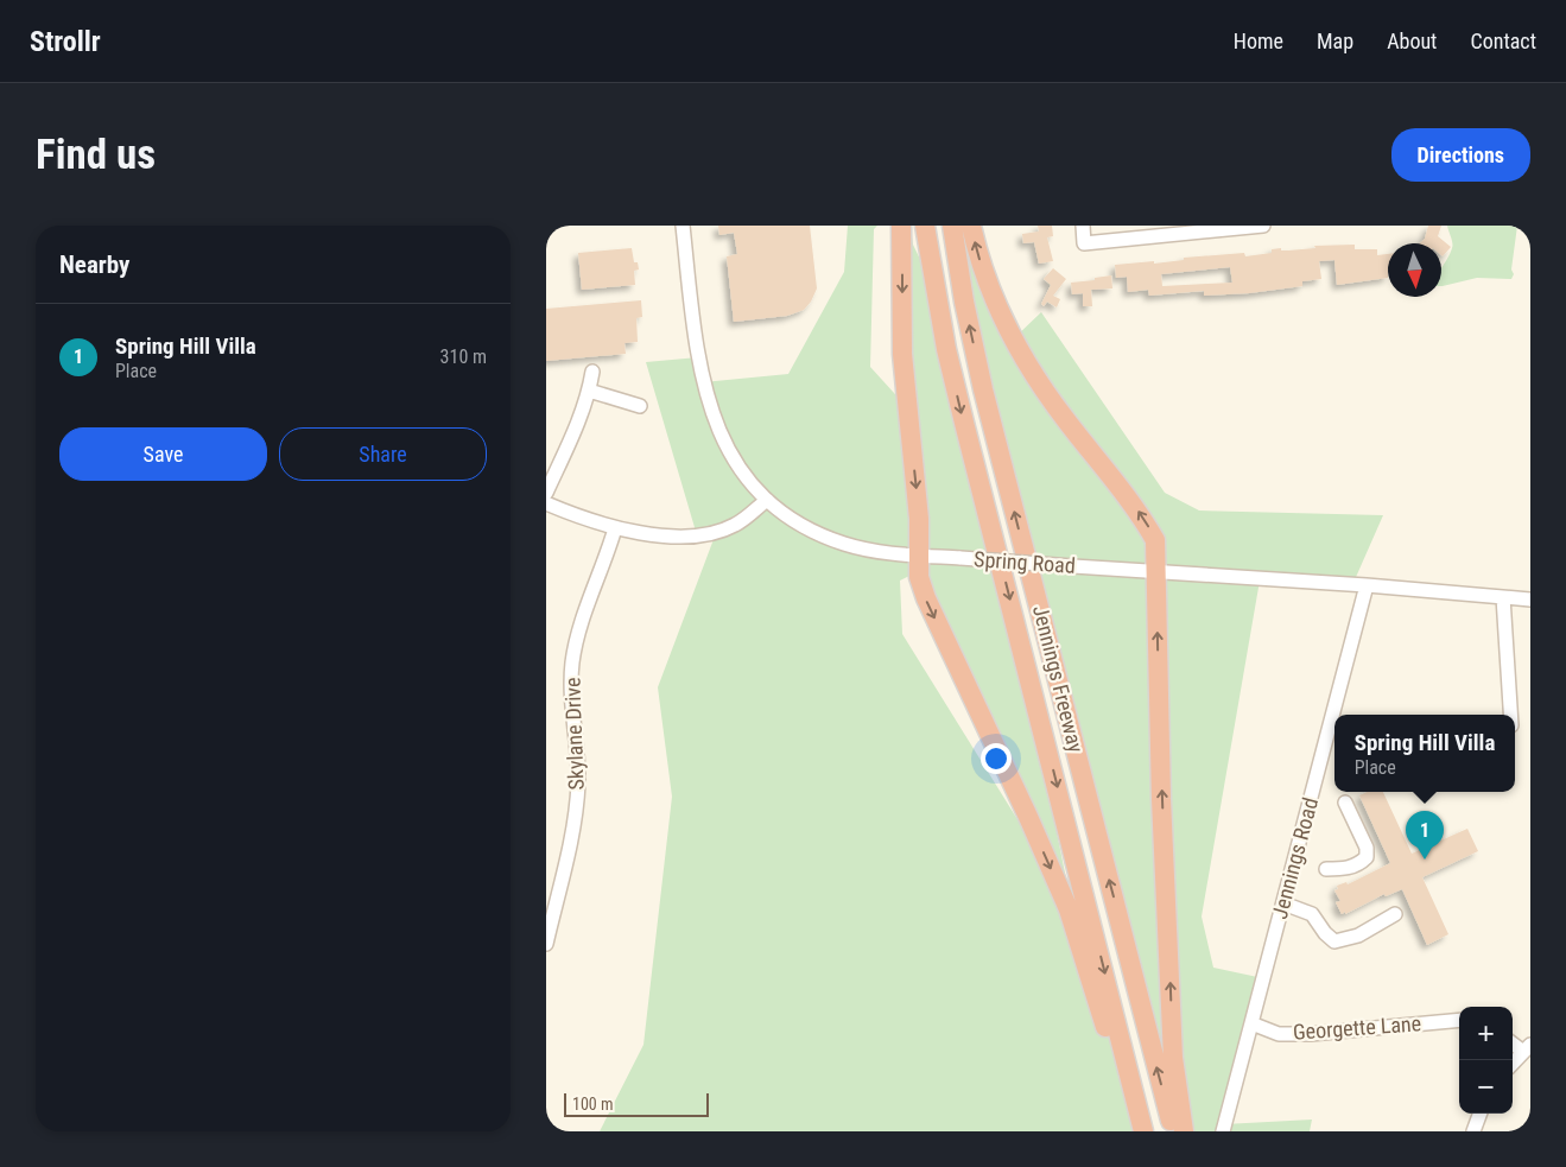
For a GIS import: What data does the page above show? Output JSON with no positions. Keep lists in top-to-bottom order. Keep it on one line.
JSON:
{"streets":{"highway":["Jennings Freeway"],"street":["Spring Road","Skylane Drive","Jennings Road","Georgette Lane"]},"crossings":[["Spring Road","Jennings Road"],["Jennings Road","Georgette Lane"]],"scale_bar":"100 m","north":"bottom","page":{"header":"Strollr","nav":["Home","Map","About","Contact"],"buttons":["Directions",["Save","Share"]],"title":"Find us","heading":"Nearby","list":[{"mark":"1","name":"Spring Hill Villa","note":"Place","value":"310 m"}],"popup":["Spring Hill Villa","Place"],"pins":"1","map_buttons":["+","−"],"scale":"100 m"}}
